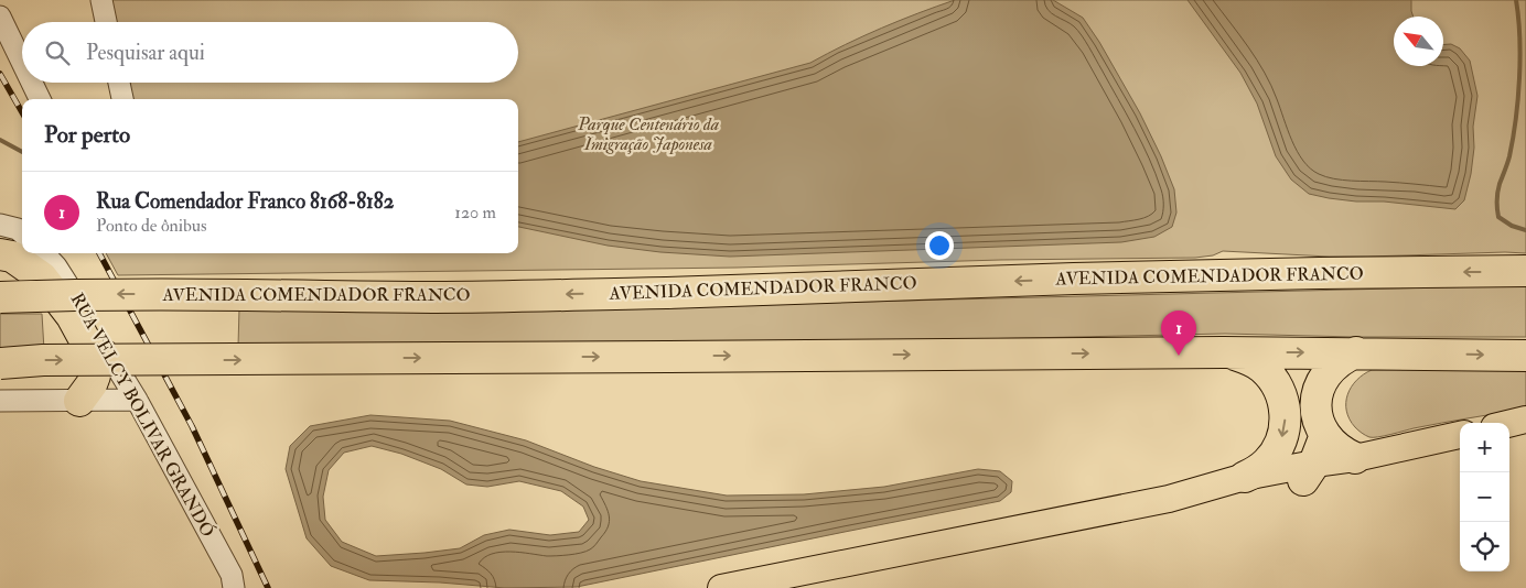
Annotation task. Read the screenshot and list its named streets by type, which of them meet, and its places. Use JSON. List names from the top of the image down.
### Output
{
  "streets": {
    "highway": ["AVENIDA COMENDADOR FRANCO"],
    "street": ["RUA VELCY BOLIVAR GRANDÓ"]
  },
  "parks": ["Parque Centenário da Imigração Japonesa"],
  "north": "top left",
  "page": {
    "search": "Pesquisar aqui",
    "heading": "Por perto",
    "list": [
      {
        "mark": "1",
        "name": "Rua Comendador Franco 8168-8182",
        "note": "Ponto de ônibus",
        "value": "120 m"
      }
    ],
    "pins": "1",
    "map_buttons": ["+", "−"]
  }
}
